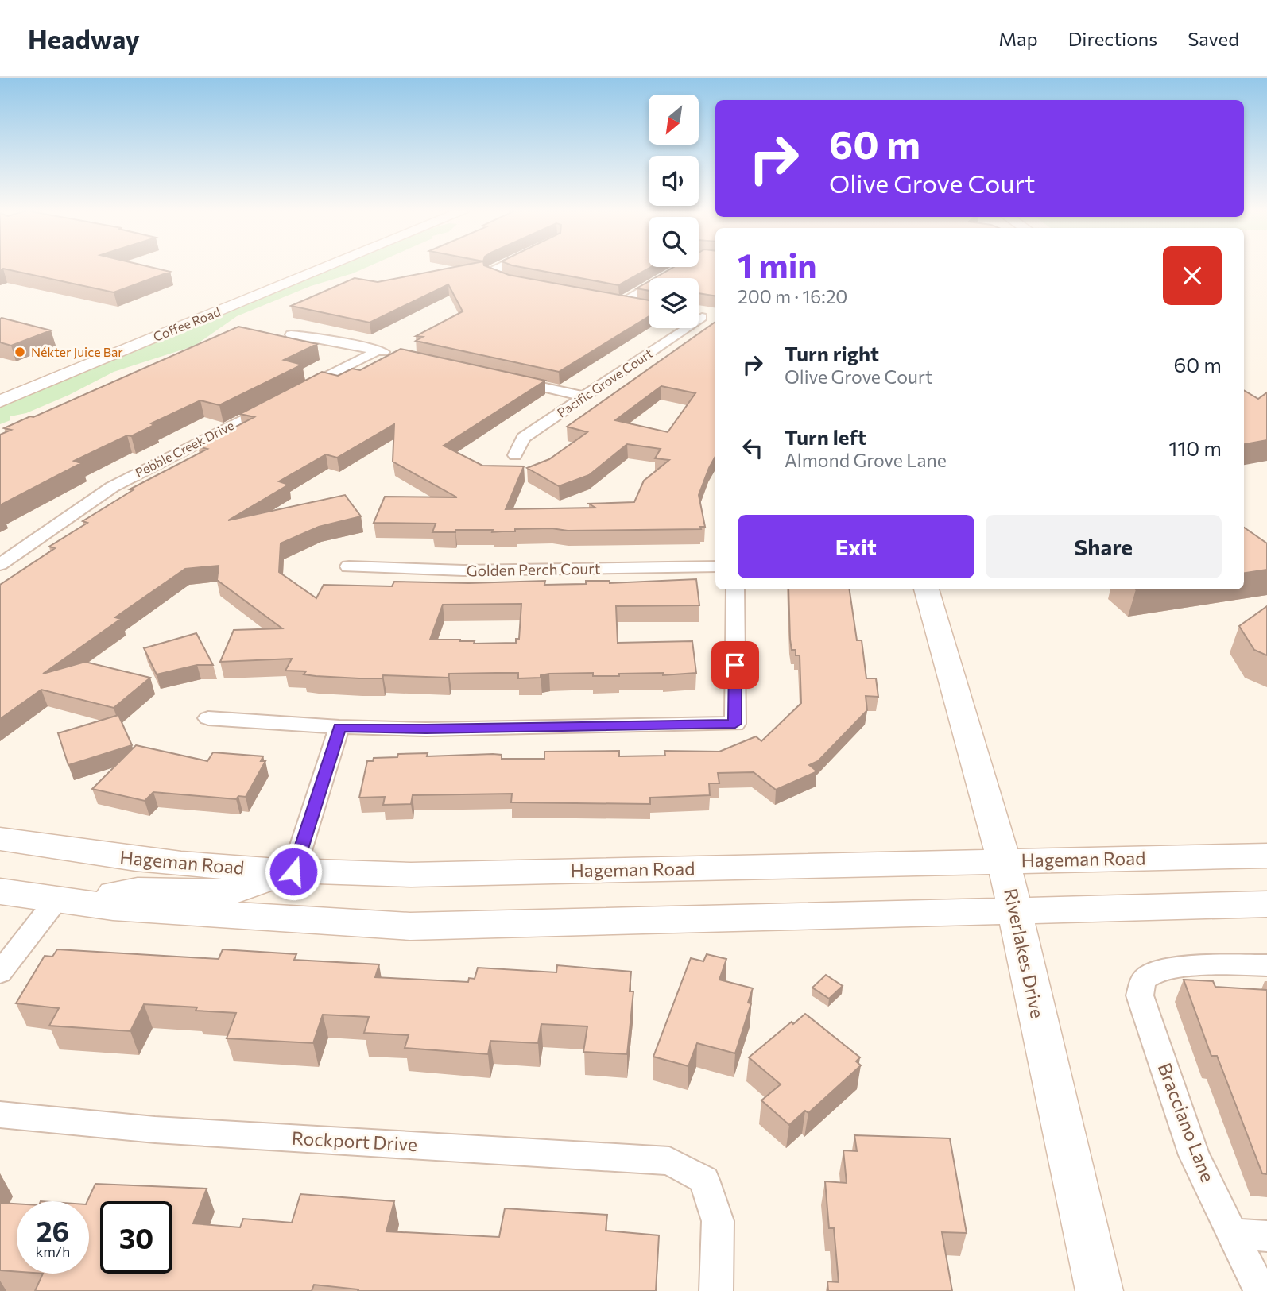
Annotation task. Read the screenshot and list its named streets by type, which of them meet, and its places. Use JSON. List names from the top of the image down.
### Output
{
  "streets": {
    "main road": ["Coffee Road", "Hageman Road", "Riverlakes Drive"],
    "street": [
      "Pacific Grove Court",
      "Pebble Creek Drive",
      "Golden Perch Court",
      "Bracciano Lane",
      "Rockport Drive"
    ]
  },
  "crossings": [
    ["Hageman Road", "Riverlakes Drive"]
  ],
  "places": ["Nékter Juice Bar"],
  "north": "bottom left",
  "page": {
    "header": "Headway",
    "nav": ["Map", "Directions", "Saved"],
    "turn": ["60 m", "Olive Grove Court"],
    "heading": ["1 min", "200 m · 16:20"],
    "list": [
      {
        "name": "Turn right",
        "note": "Olive Grove Court",
        "value": "60 m"
      },
      {
        "name": "Turn left",
        "note": "Almond Grove Lane",
        "value": "110 m"
      }
    ],
    "buttons": ["Exit", "Share"],
    "speed": "26 km/h",
    "limit": "30"
  }
}
